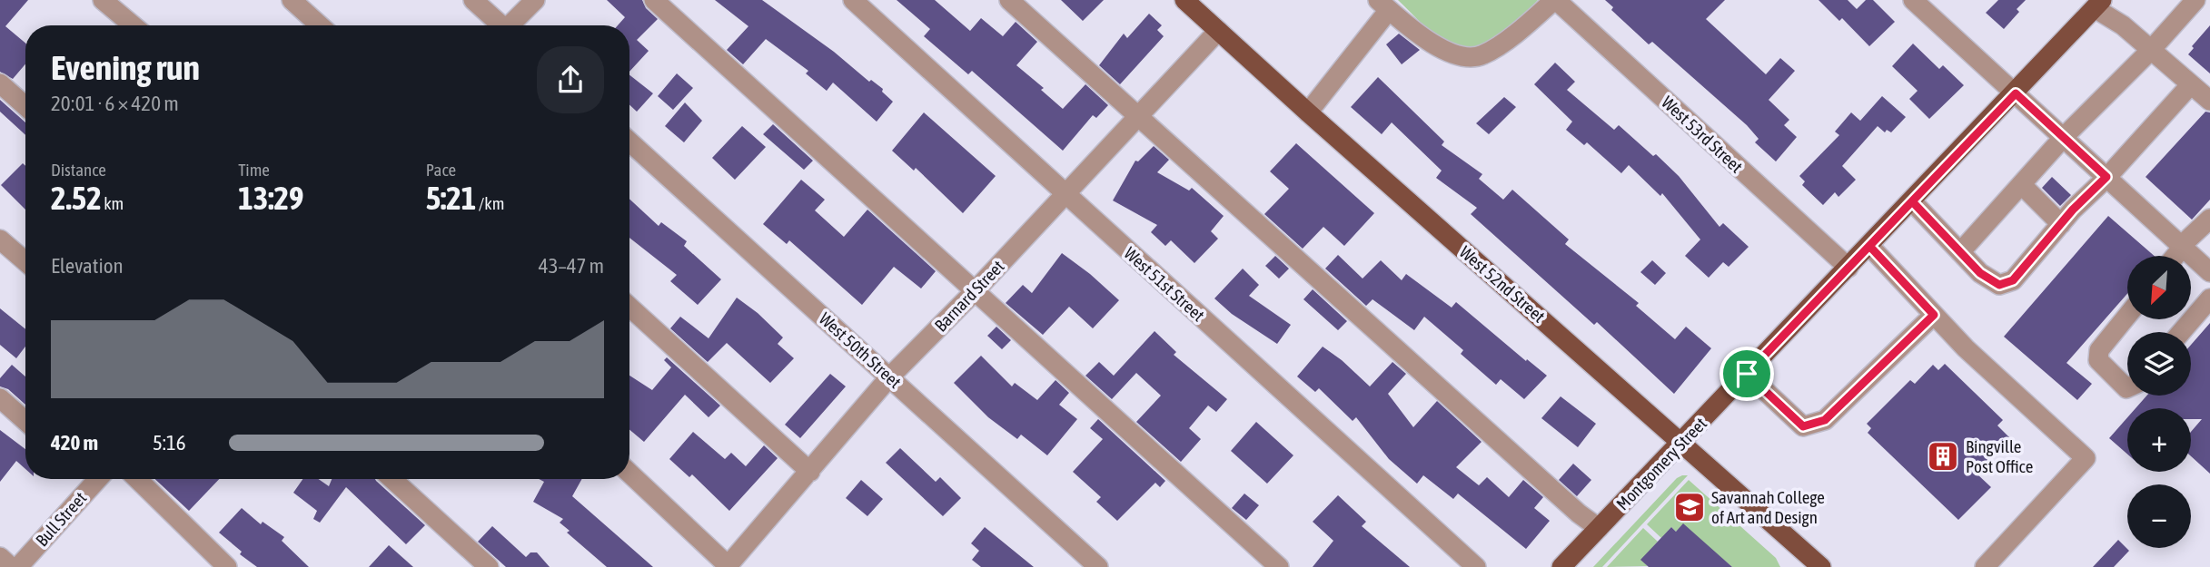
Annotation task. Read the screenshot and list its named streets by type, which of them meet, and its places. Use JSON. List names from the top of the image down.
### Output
{
  "streets": {
    "main road": ["West 52nd Street", "Montgomery Street"],
    "street": [
      "West 53rd Street",
      "West 51st Street",
      "Barnard Street",
      "West 50th Street",
      "Bull Street"
    ]
  },
  "crossings": [
    ["West 53rd Street", "Montgomery Street"],
    ["West 51st Street", "Barnard Street"],
    ["West 52nd Street", "Barnard Street"],
    ["West 52nd Street", "Montgomery Street"],
    ["Barnard Street", "West 50th Street"]
  ],
  "places": {
    "building": ["Bingville Post Office"],
    "school or university": ["Savannah College of Art and Design"]
  },
  "north": "bottom left",
  "page": {
    "heading": ["Evening run", "20:01 · 6 × 420 m"],
    "stats": [
      ["Distance", "2.52 km"],
      ["Time", "13:29"],
      ["Pace", "5:21 /km"]
    ],
    "chart": ["Elevation", "43–47 m"],
    "map_buttons": ["+", "−"],
    "list": [
      {
        "name": "420 m",
        "note": "5:16"
      }
    ]
  }
}
